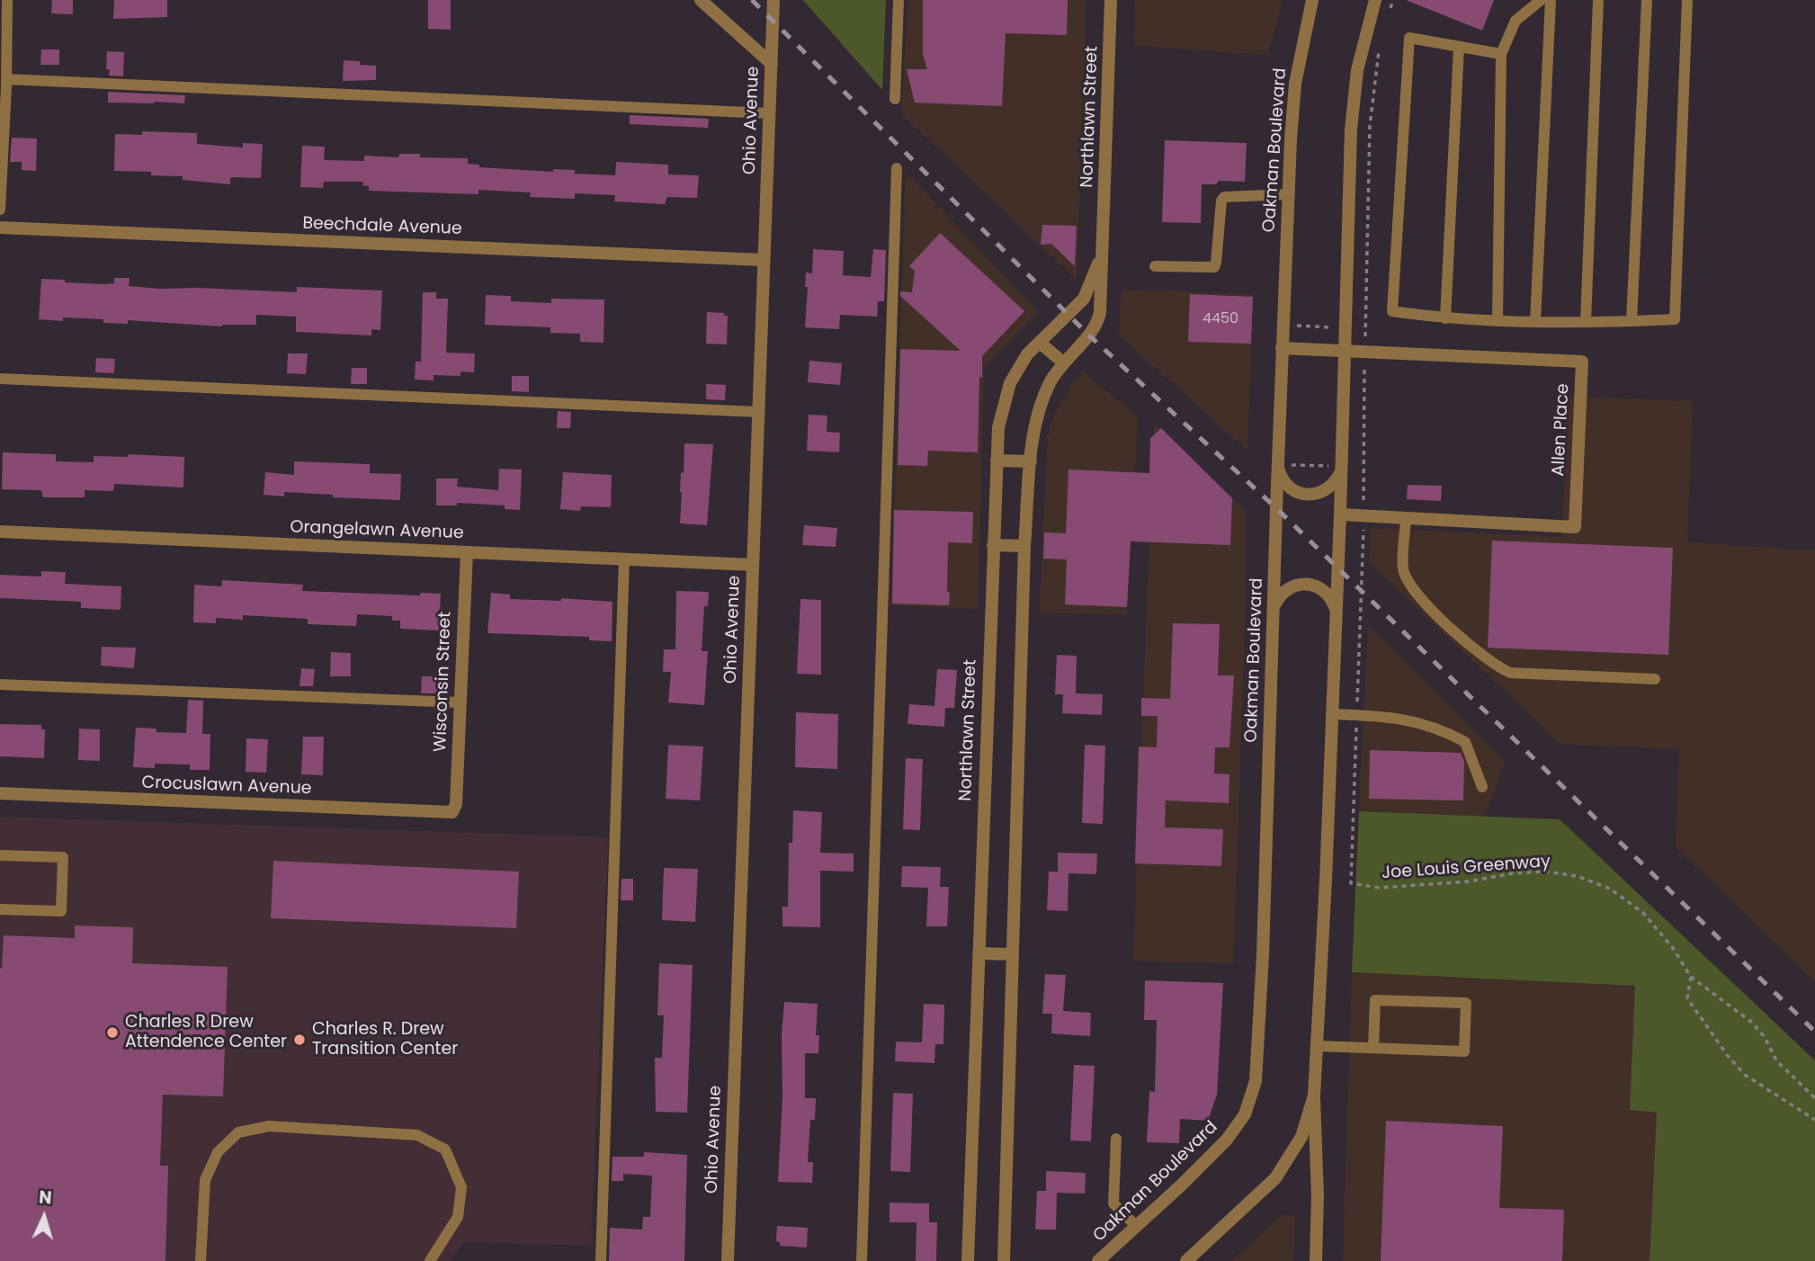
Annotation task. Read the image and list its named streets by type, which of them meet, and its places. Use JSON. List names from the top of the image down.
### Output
{
  "streets": {
    "street": [
      "Northlawn Street",
      "Ohio Avenue",
      "Oakman Boulevard",
      "Beechdale Avenue",
      "Allen Place",
      "Orangelawn Avenue",
      "Wisconsin Street",
      "Crocuslawn Avenue"
    ],
    "path": ["Joe Louis Greenway"]
  },
  "crossings": [
    ["Ohio Avenue", "Beechdale Avenue"],
    ["Ohio Avenue", "Orangelawn Avenue"],
    ["Oakman Boulevard", "Allen Place"],
    ["Orangelawn Avenue", "Wisconsin Street"],
    ["Wisconsin Street", "Crocuslawn Avenue"]
  ],
  "places": ["Charles R Drew Attendence Center", "Charles R. Drew Transition Center"],
  "house_numbers": ["4450"],
  "north": "top"
}
